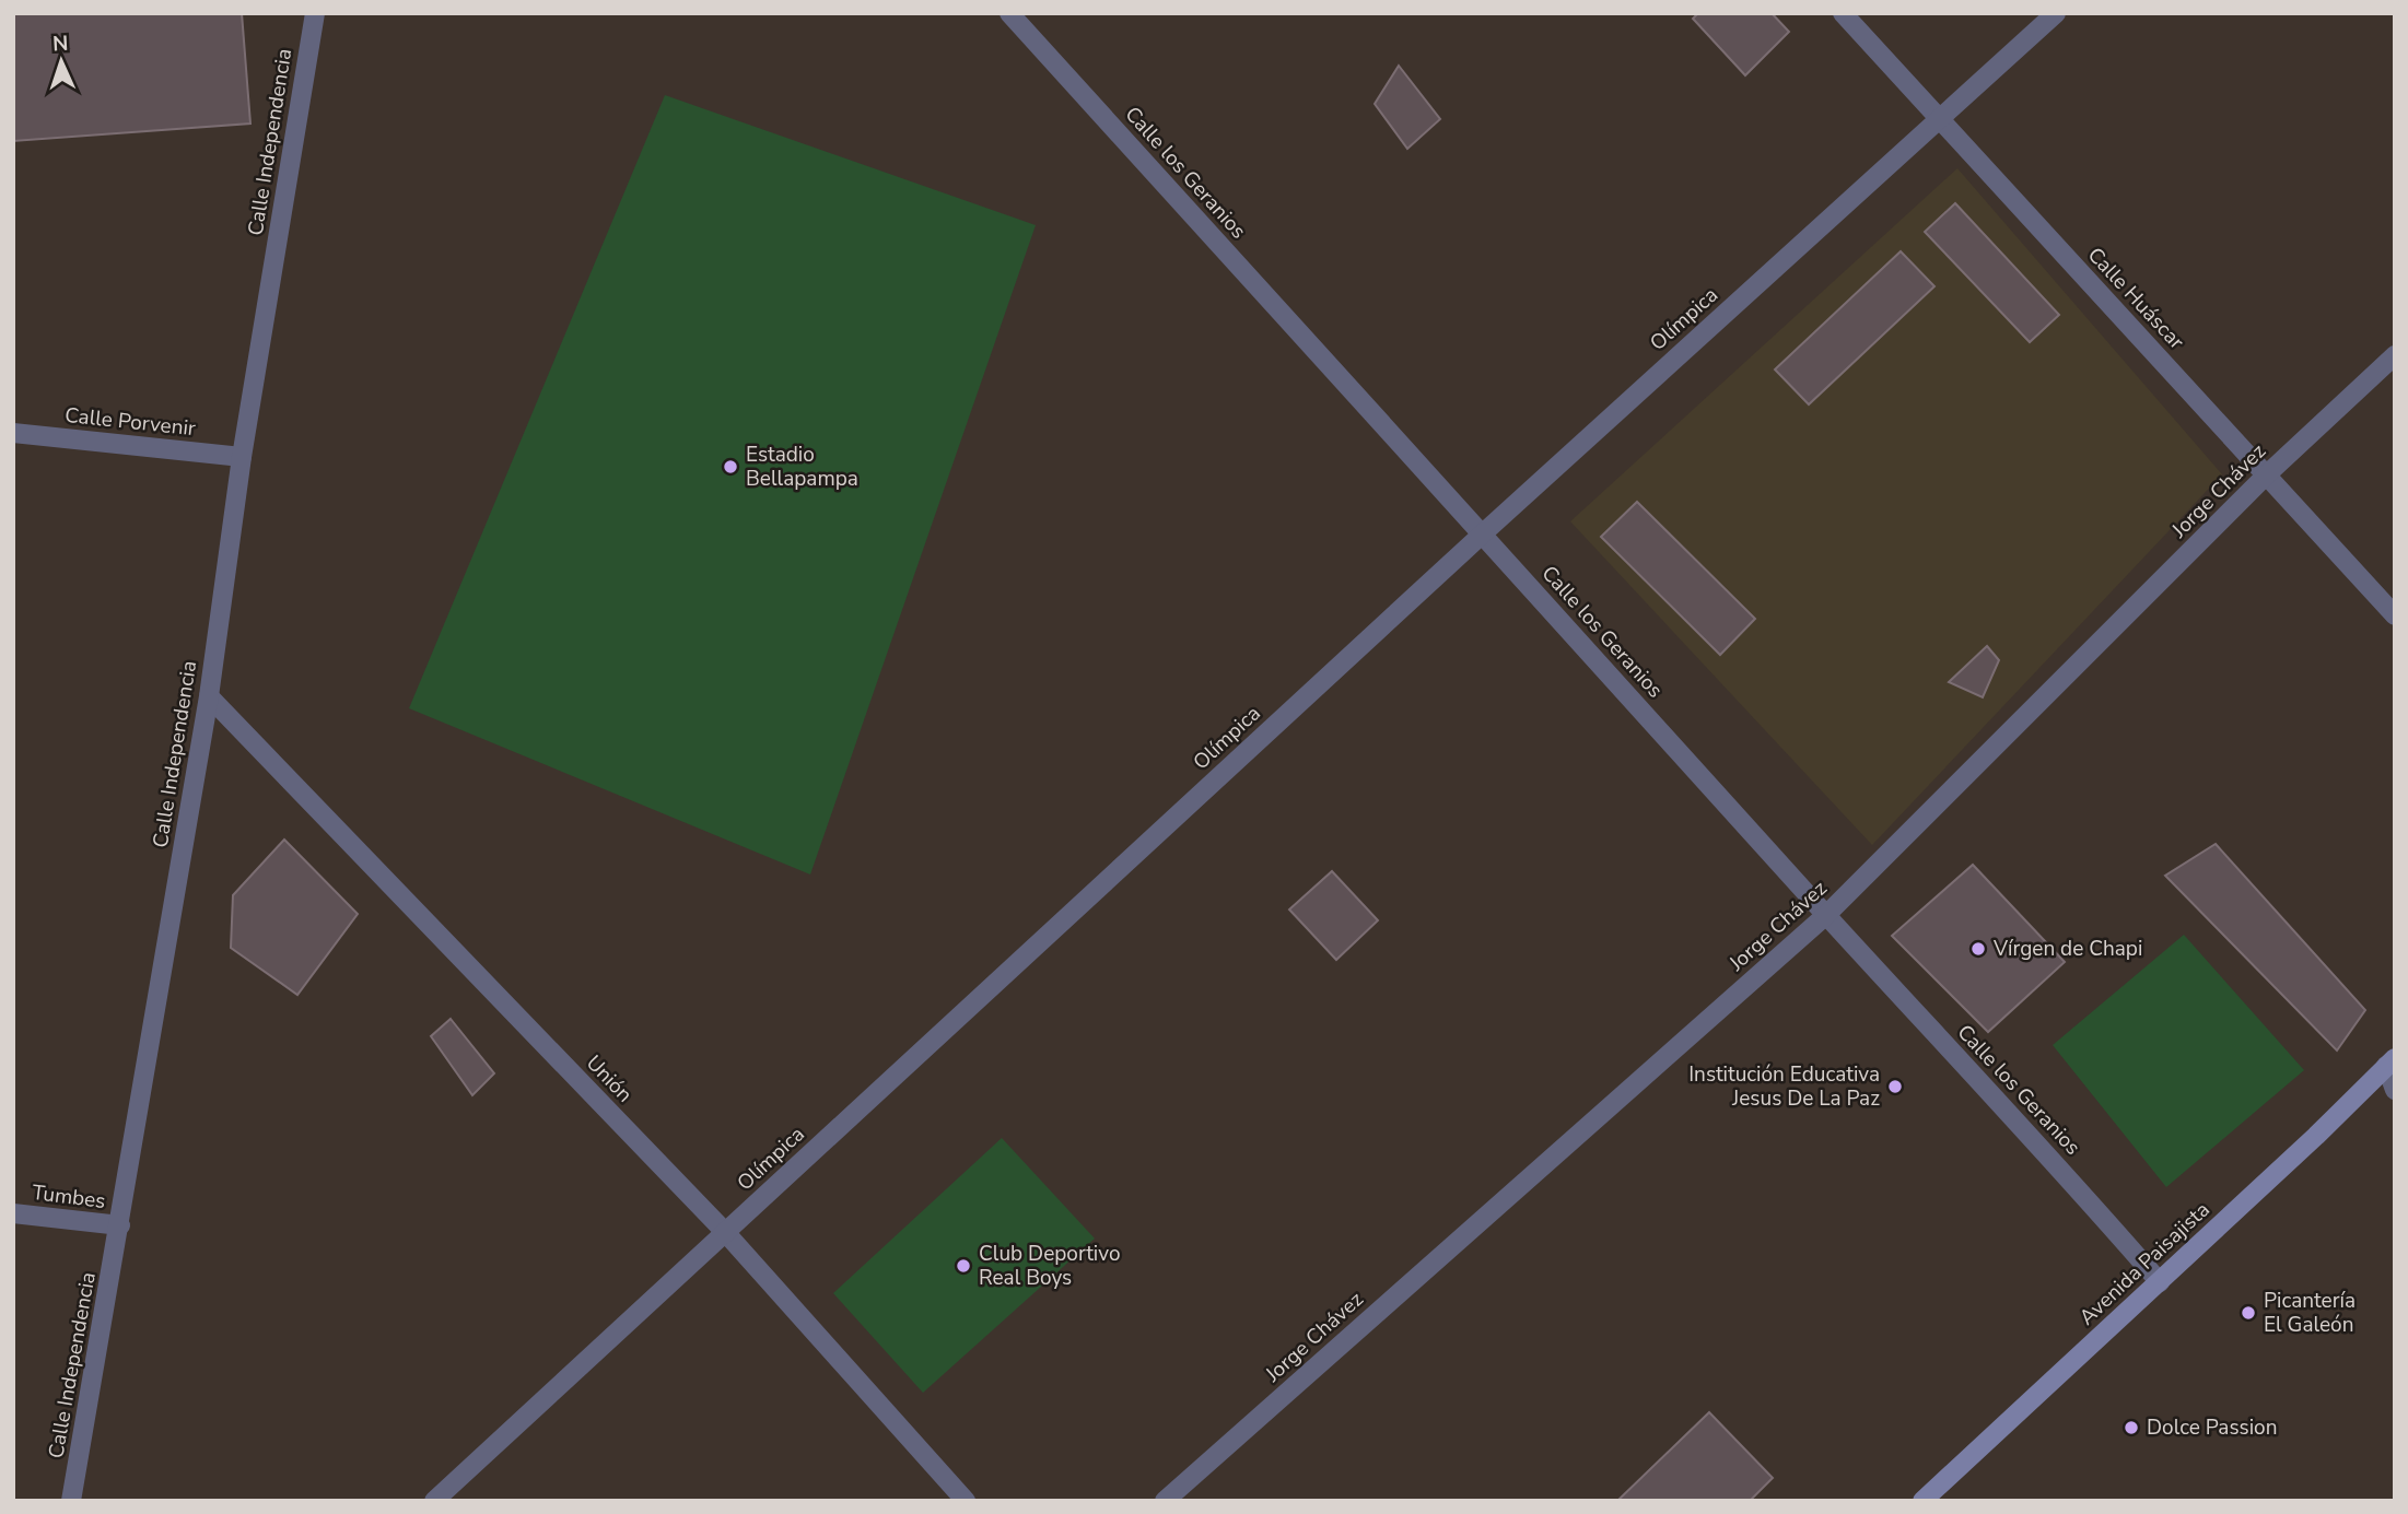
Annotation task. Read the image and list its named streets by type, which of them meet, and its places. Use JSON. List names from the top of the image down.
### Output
{
  "streets": {
    "main road": ["Avenida Paisajista"],
    "street": [
      "Calle Independencia",
      "Calle los Geranios",
      "Calle Huáscar",
      "Olímpica",
      "Calle Porvenir",
      "Jorge Chávez",
      "Unión",
      "Tumbes"
    ]
  },
  "crossings": [
    ["Calle Independencia", "Calle Porvenir"],
    ["Calle Independencia", "Unión"],
    ["Calle Independencia", "Tumbes"],
    ["Calle los Geranios", "Olímpica"],
    ["Calle los Geranios", "Jorge Chávez"],
    ["Calle los Geranios", "Avenida Paisajista"],
    ["Calle Huáscar", "Olímpica"],
    ["Calle Huáscar", "Jorge Chávez"],
    ["Olímpica", "Unión"]
  ],
  "places": [
    "Estadio Bellapampa",
    "Vírgen de Chapi",
    "Institución Educativa Jesus De La Paz",
    "Club Deportivo Real Boys",
    "Picantería El Galeón",
    "Dolce Passion"
  ],
  "north": "top"
}
